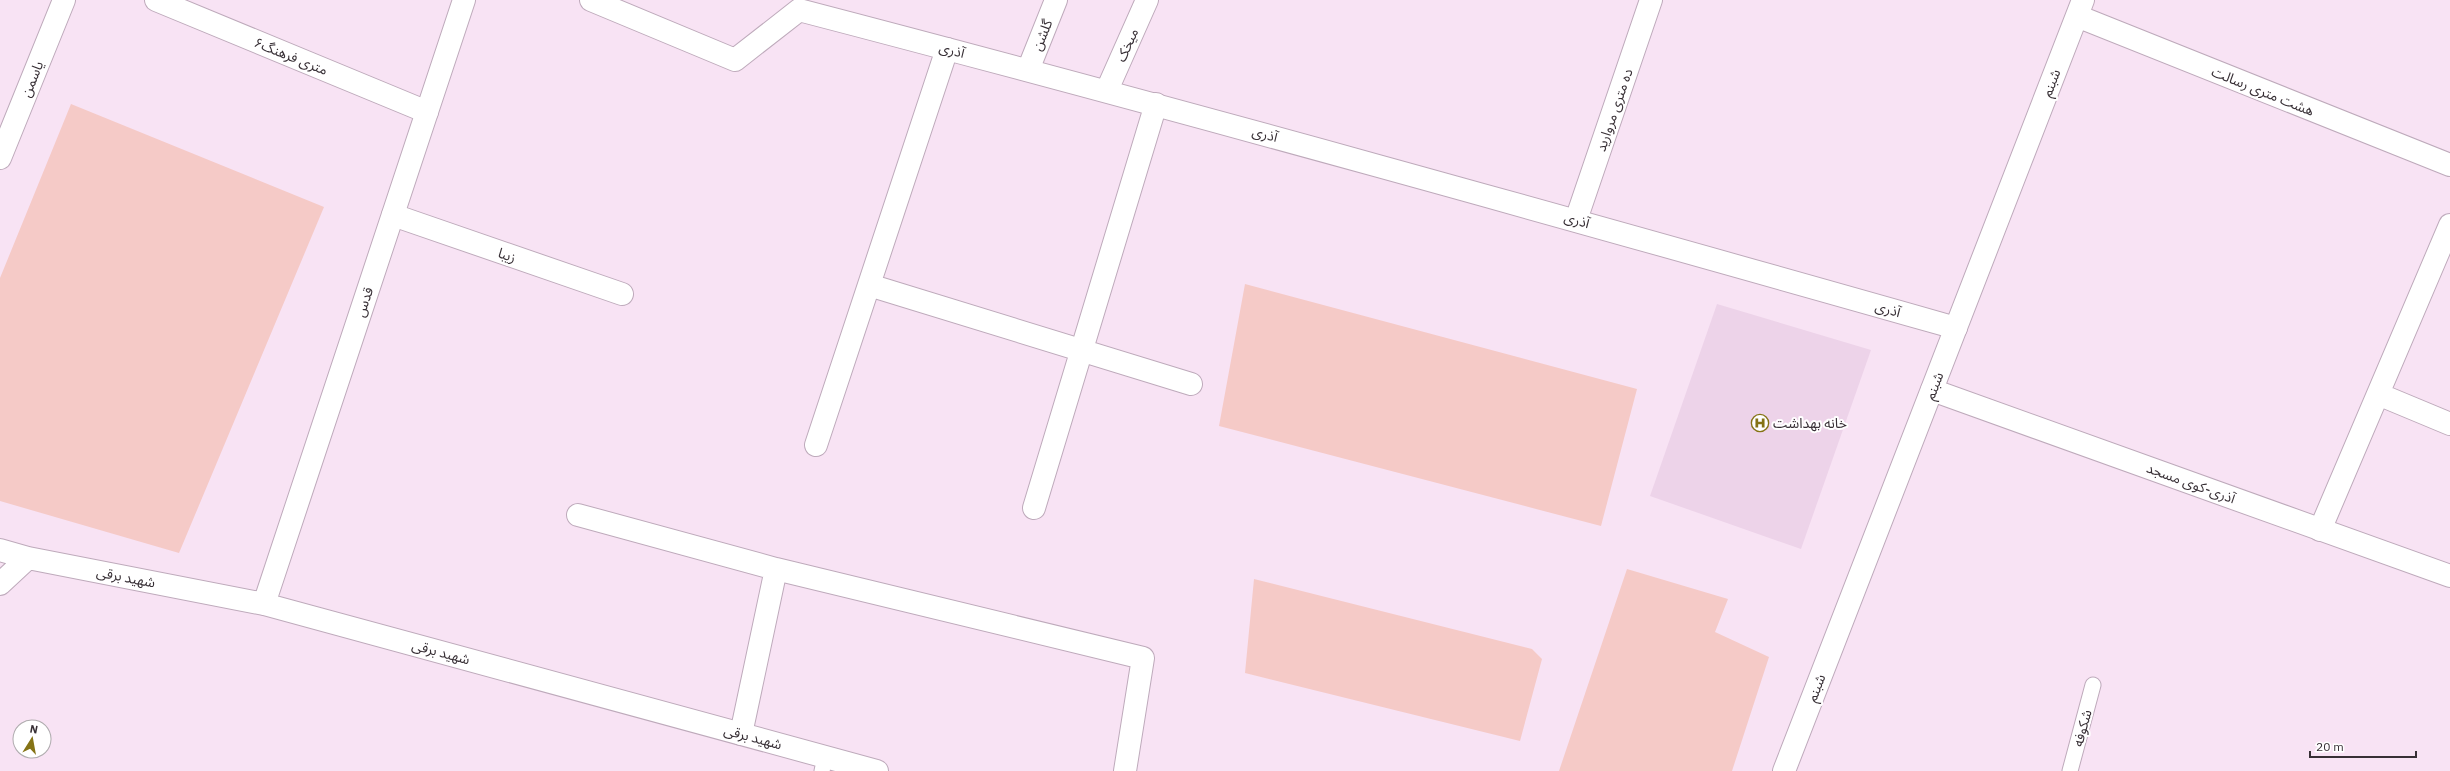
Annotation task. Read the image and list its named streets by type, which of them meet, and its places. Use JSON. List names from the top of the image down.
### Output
{
  "streets": {
    "street": [
      "گلشن",
      "میخک",
      "آذری",
      "۶متری فرهنگ",
      "یاسمن",
      "شبنم",
      "هشت متری رسالت",
      "ده متری مروارید",
      "زیبا",
      "قدس",
      "آذری-کوی مسجد",
      "شهید برقی"
    ],
    "lane": ["شکوفه"]
  },
  "crossings": [
    ["گلشن", "آذری"],
    ["میخک", "آذری"],
    ["آذری", "شبنم"],
    ["آذری", "ده متری مروارید"],
    ["۶متری فرهنگ", "قدس"],
    ["شبنم", "هشت متری رسالت"],
    ["شبنم", "آذری-کوی مسجد"],
    ["زیبا", "قدس"],
    ["قدس", "شهید برقی"]
  ],
  "places": {
    "hospital": ["خانه بهداشت"]
  },
  "scale_bar": "20 m",
  "north": "top"
}
